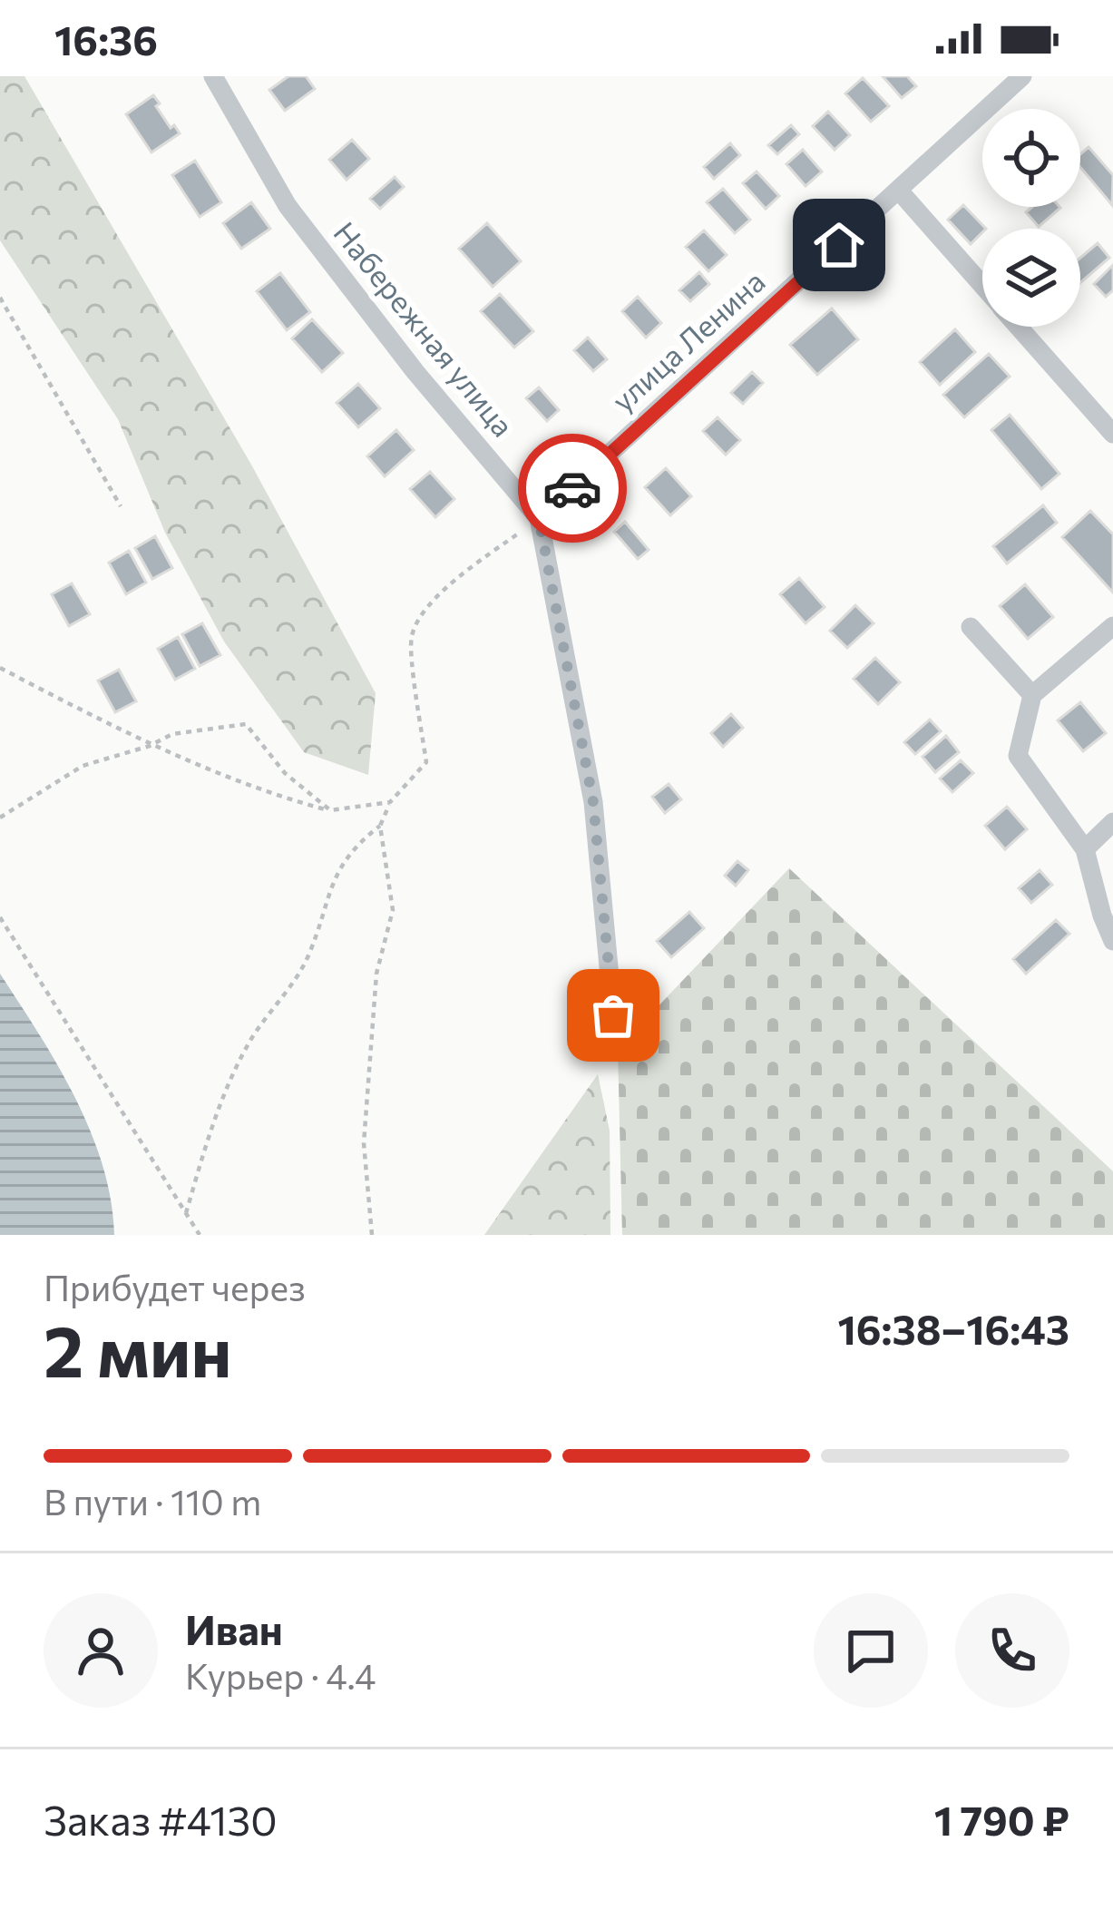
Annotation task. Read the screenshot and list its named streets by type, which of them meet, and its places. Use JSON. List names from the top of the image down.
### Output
{
  "streets": {
    "street": ["Набережная улица", "улица Ленина"]
  },
  "crossings": [
    ["Набережная улица", "улица Ленина"]
  ],
  "page": {
    "status": "16:36",
    "heading": ["2 мин", "Прибудет через", "16:38–16:43"],
    "panel": [
      "Иван",
      "Курьер · 4.4",
      "Заказ #4130",
      "1 790 ₽"
    ],
    "bar": "В пути · 110 m"
  }
}
